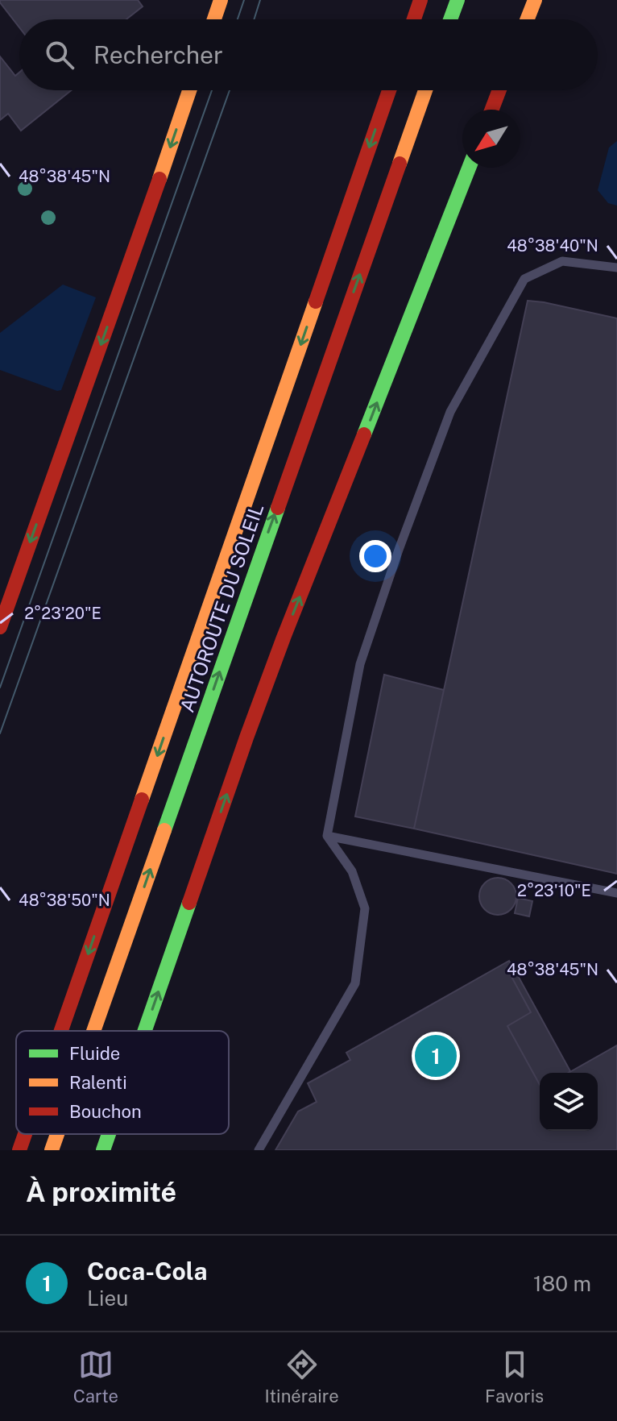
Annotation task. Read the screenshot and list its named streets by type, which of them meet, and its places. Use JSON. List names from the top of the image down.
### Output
{
  "streets": {
    "main road": ["AUTOROUTE DU SOLEIL"]
  },
  "legend": ["Fluide", "Ralenti", "Bouchon"],
  "north": "bottom left",
  "page": {
    "search": "Rechercher",
    "pins": "1",
    "heading": "À proximité",
    "list": [
      {
        "mark": "1",
        "name": "Coca-Cola",
        "note": "Lieu",
        "value": "180 m"
      }
    ],
    "nav": ["Carte", "Itinéraire", "Favoris"]
  },
  "coordinates": [
    "48°38'45\"N",
    "48°38'40\"N",
    "2°23'20\"E",
    "2°23'10\"E",
    "48°38'50\"N"
  ]
}
